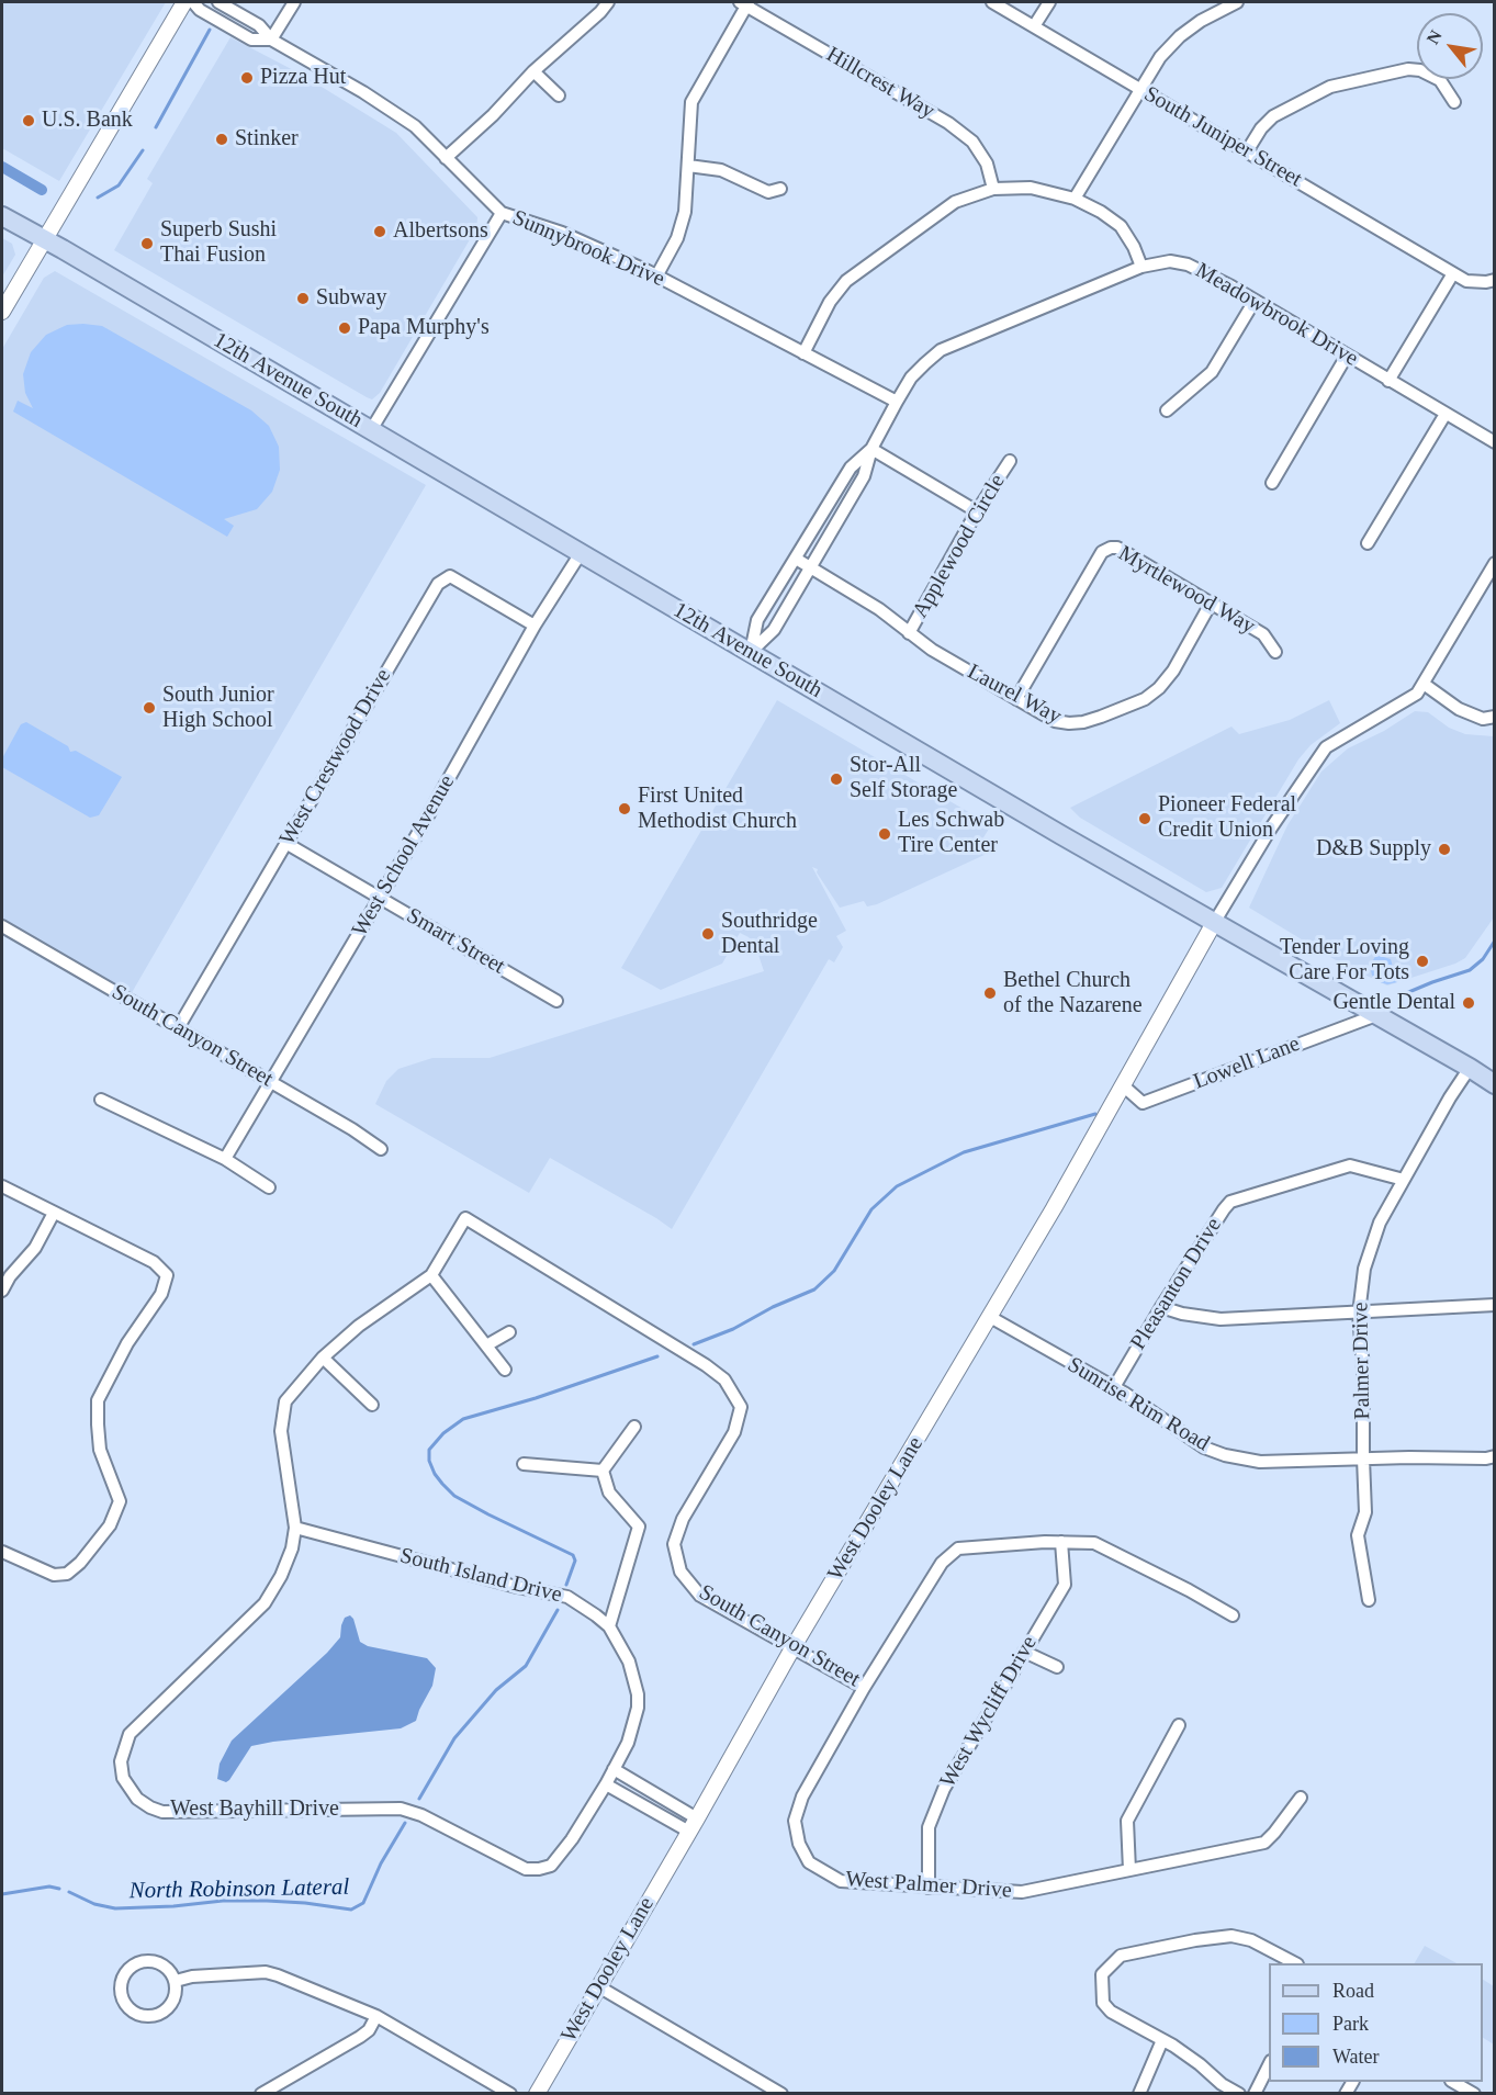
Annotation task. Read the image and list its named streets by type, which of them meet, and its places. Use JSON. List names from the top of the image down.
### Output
{
  "streets": {
    "main road": ["12th Avenue South"],
    "street": [
      "Hillcrest Way",
      "South Juniper Street",
      "Sunnybrook Drive",
      "Meadowbrook Drive",
      "Applewood Circle",
      "Myrtlewood Way",
      "Laurel Way",
      "West Crestwood Drive",
      "West School Avenue",
      "Smart Street",
      "South Canyon Street",
      "Lowell Lane",
      "Pleasanton Drive",
      "Palmer Drive",
      "Sunrise Rim Road",
      "West Dooley Lane",
      "South Island Drive",
      "West Wycliff Drive",
      "West Bayhill Drive",
      "West Palmer Drive"
    ]
  },
  "crossings": [
    ["Sunnybrook Drive", "Meadowbrook Drive"],
    ["Meadowbrook Drive", "12th Avenue South"],
    ["Meadowbrook Drive", "Laurel Way"],
    ["12th Avenue South", "West School Avenue"],
    ["12th Avenue South", "Lowell Lane"],
    ["12th Avenue South", "Palmer Drive"],
    ["12th Avenue South", "West Dooley Lane"],
    ["Applewood Circle", "Laurel Way"],
    ["Myrtlewood Way", "Laurel Way"],
    ["West Crestwood Drive", "West School Avenue"],
    ["West Crestwood Drive", "Smart Street"],
    ["West Crestwood Drive", "South Canyon Street"],
    ["West School Avenue", "Smart Street"],
    ["West School Avenue", "South Canyon Street"],
    ["South Canyon Street", "West Dooley Lane"],
    ["South Canyon Street", "West Wycliff Drive"],
    ["South Canyon Street", "West Bayhill Drive"],
    ["South Canyon Street", "West Palmer Drive"],
    ["Lowell Lane", "West Dooley Lane"],
    ["Pleasanton Drive", "Palmer Drive"],
    ["Pleasanton Drive", "Sunrise Rim Road"],
    ["Palmer Drive", "Sunrise Rim Road"],
    ["Sunrise Rim Road", "West Dooley Lane"],
    ["South Island Drive", "West Bayhill Drive"],
    ["West Wycliff Drive", "West Palmer Drive"]
  ],
  "water": ["North Robinson Lateral"],
  "places": [
    "Pizza Hut",
    "U.S. Bank",
    "Stinker",
    "Albertsons",
    "Superb Sushi Thai Fusion",
    "Subway",
    "Papa Murphy's",
    "South Junior High School",
    "Stor-All Self Storage",
    "First United Methodist Church",
    "Pioneer Federal Credit Union",
    "Les Schwab Tire Center",
    "D&B Supply",
    "Southridge Dental",
    "Tender Loving Care For Tots",
    "Bethel Church of the Nazarene",
    "Gentle Dental"
  ],
  "legend": ["Road", "Park", "Water"],
  "north": "top left"
}
